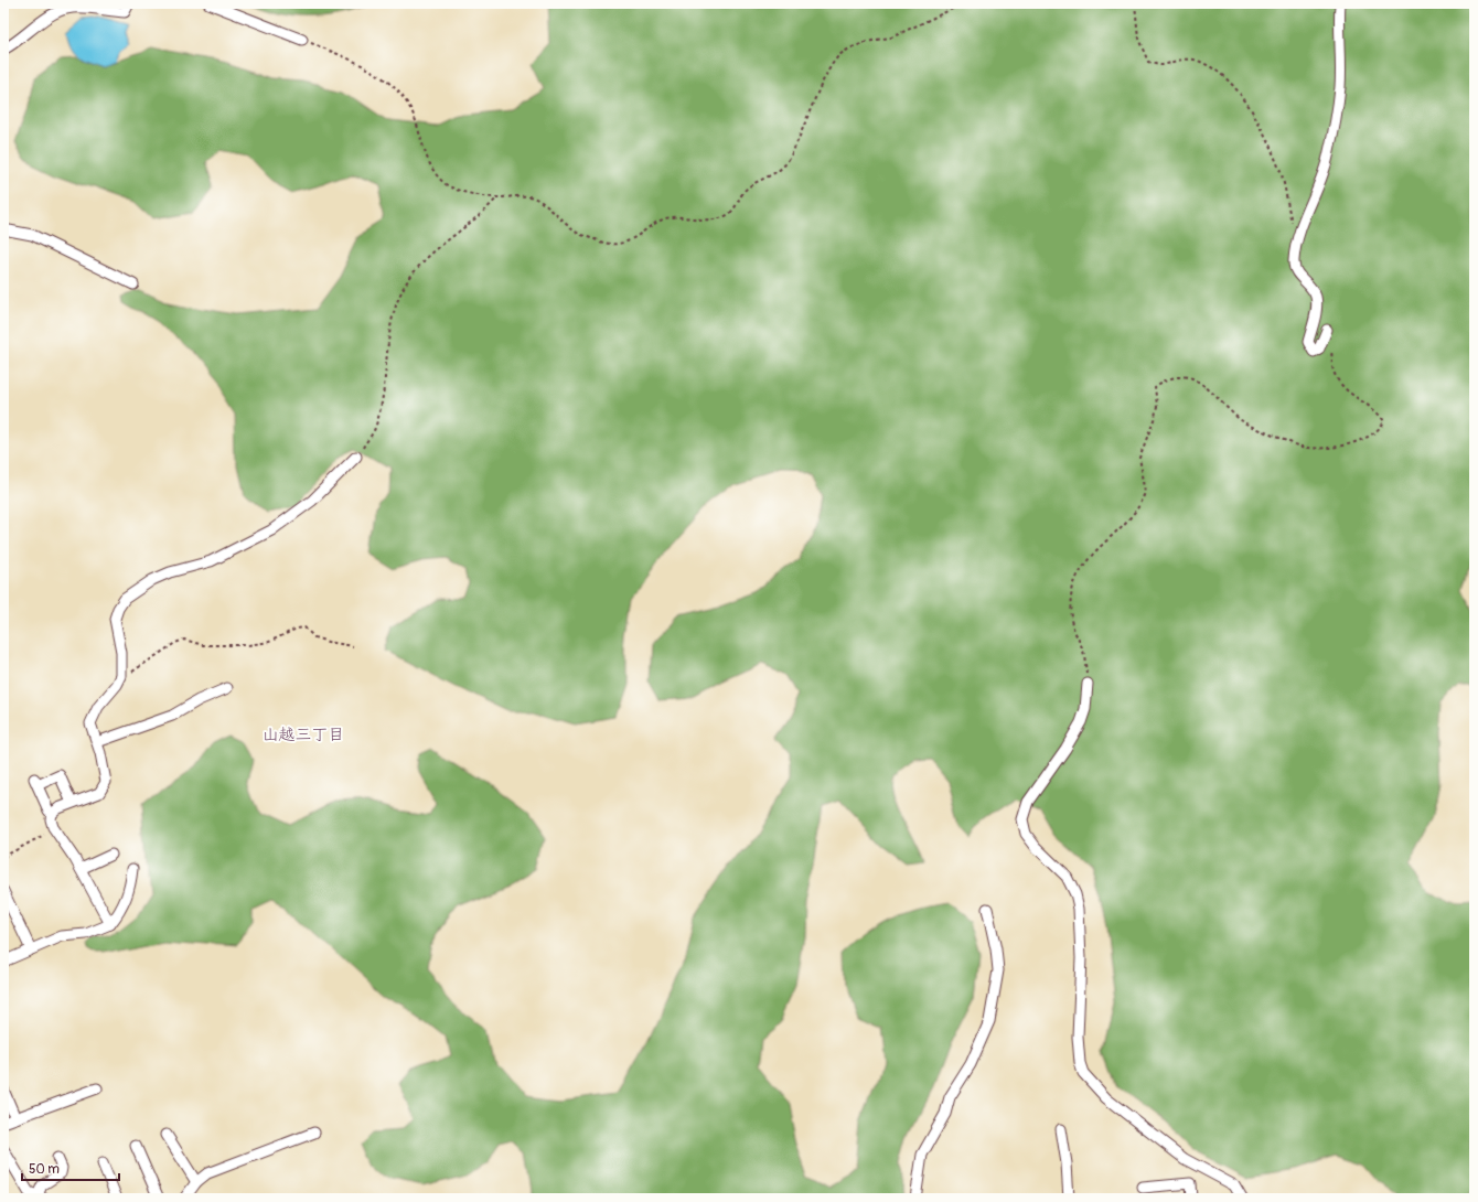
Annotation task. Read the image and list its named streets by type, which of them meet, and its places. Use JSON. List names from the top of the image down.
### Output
{
  "districts": ["山越三丁目"],
  "scale_bar": "50 m"
}
